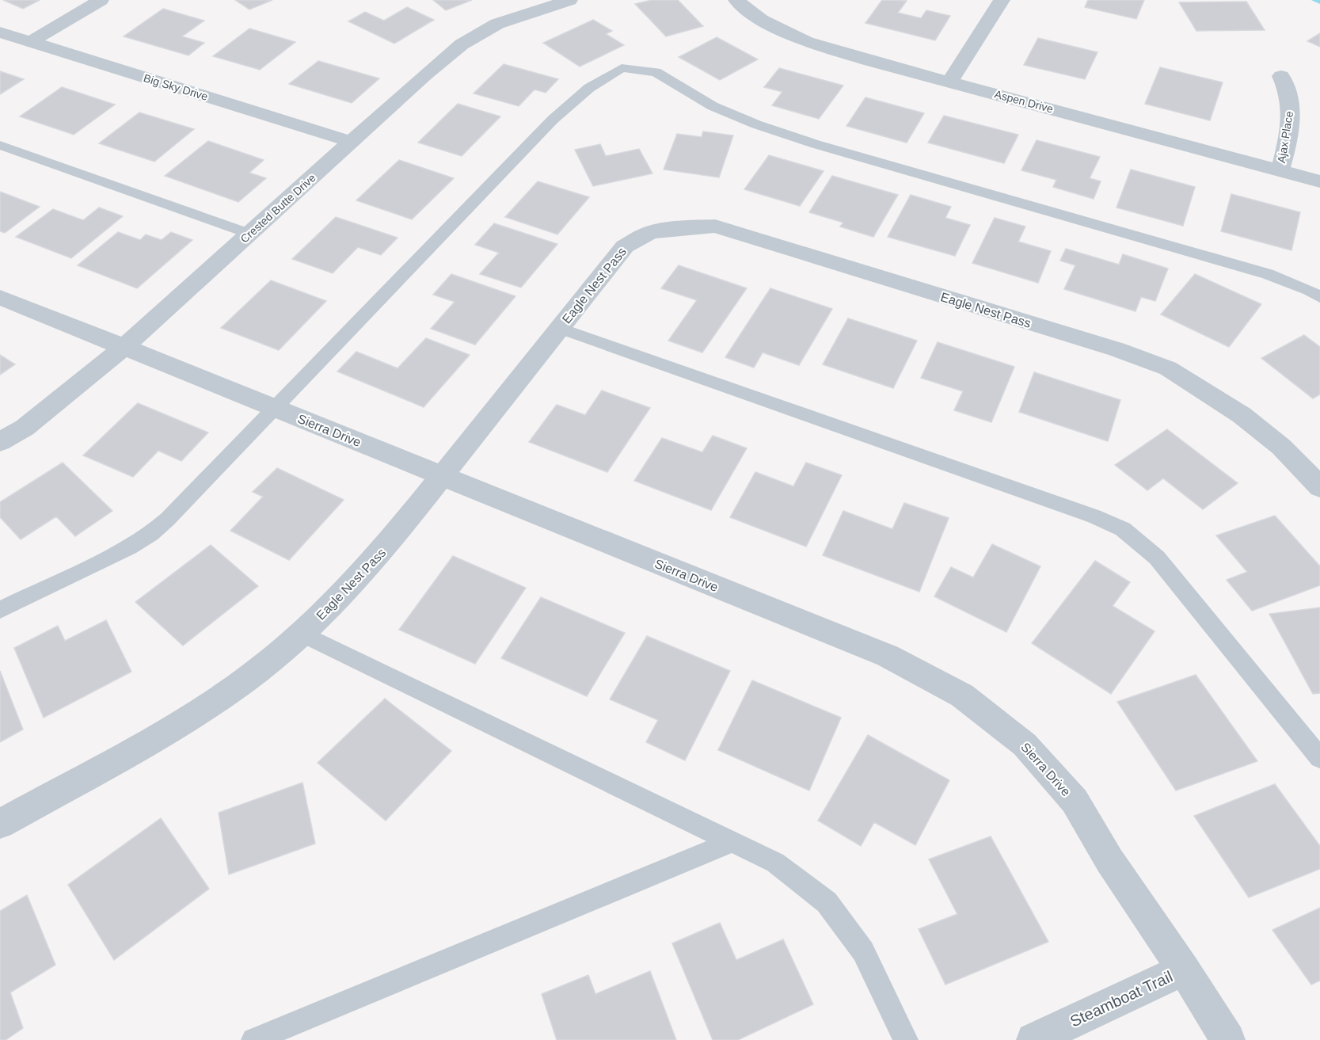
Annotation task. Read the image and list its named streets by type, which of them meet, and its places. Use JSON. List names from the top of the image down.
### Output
{
  "streets": {
    "street": [
      "Big Sky Drive",
      "Aspen Drive",
      "Ajax Place",
      "Crested Butte Drive",
      "Eagle Nest Pass",
      "Sierra Drive",
      "Steamboat Trail"
    ]
  },
  "crossings": [
    ["Big Sky Drive", "Crested Butte Drive"],
    ["Aspen Drive", "Ajax Place"],
    ["Crested Butte Drive", "Sierra Drive"],
    ["Eagle Nest Pass", "Sierra Drive"],
    ["Sierra Drive", "Steamboat Trail"]
  ]
}
